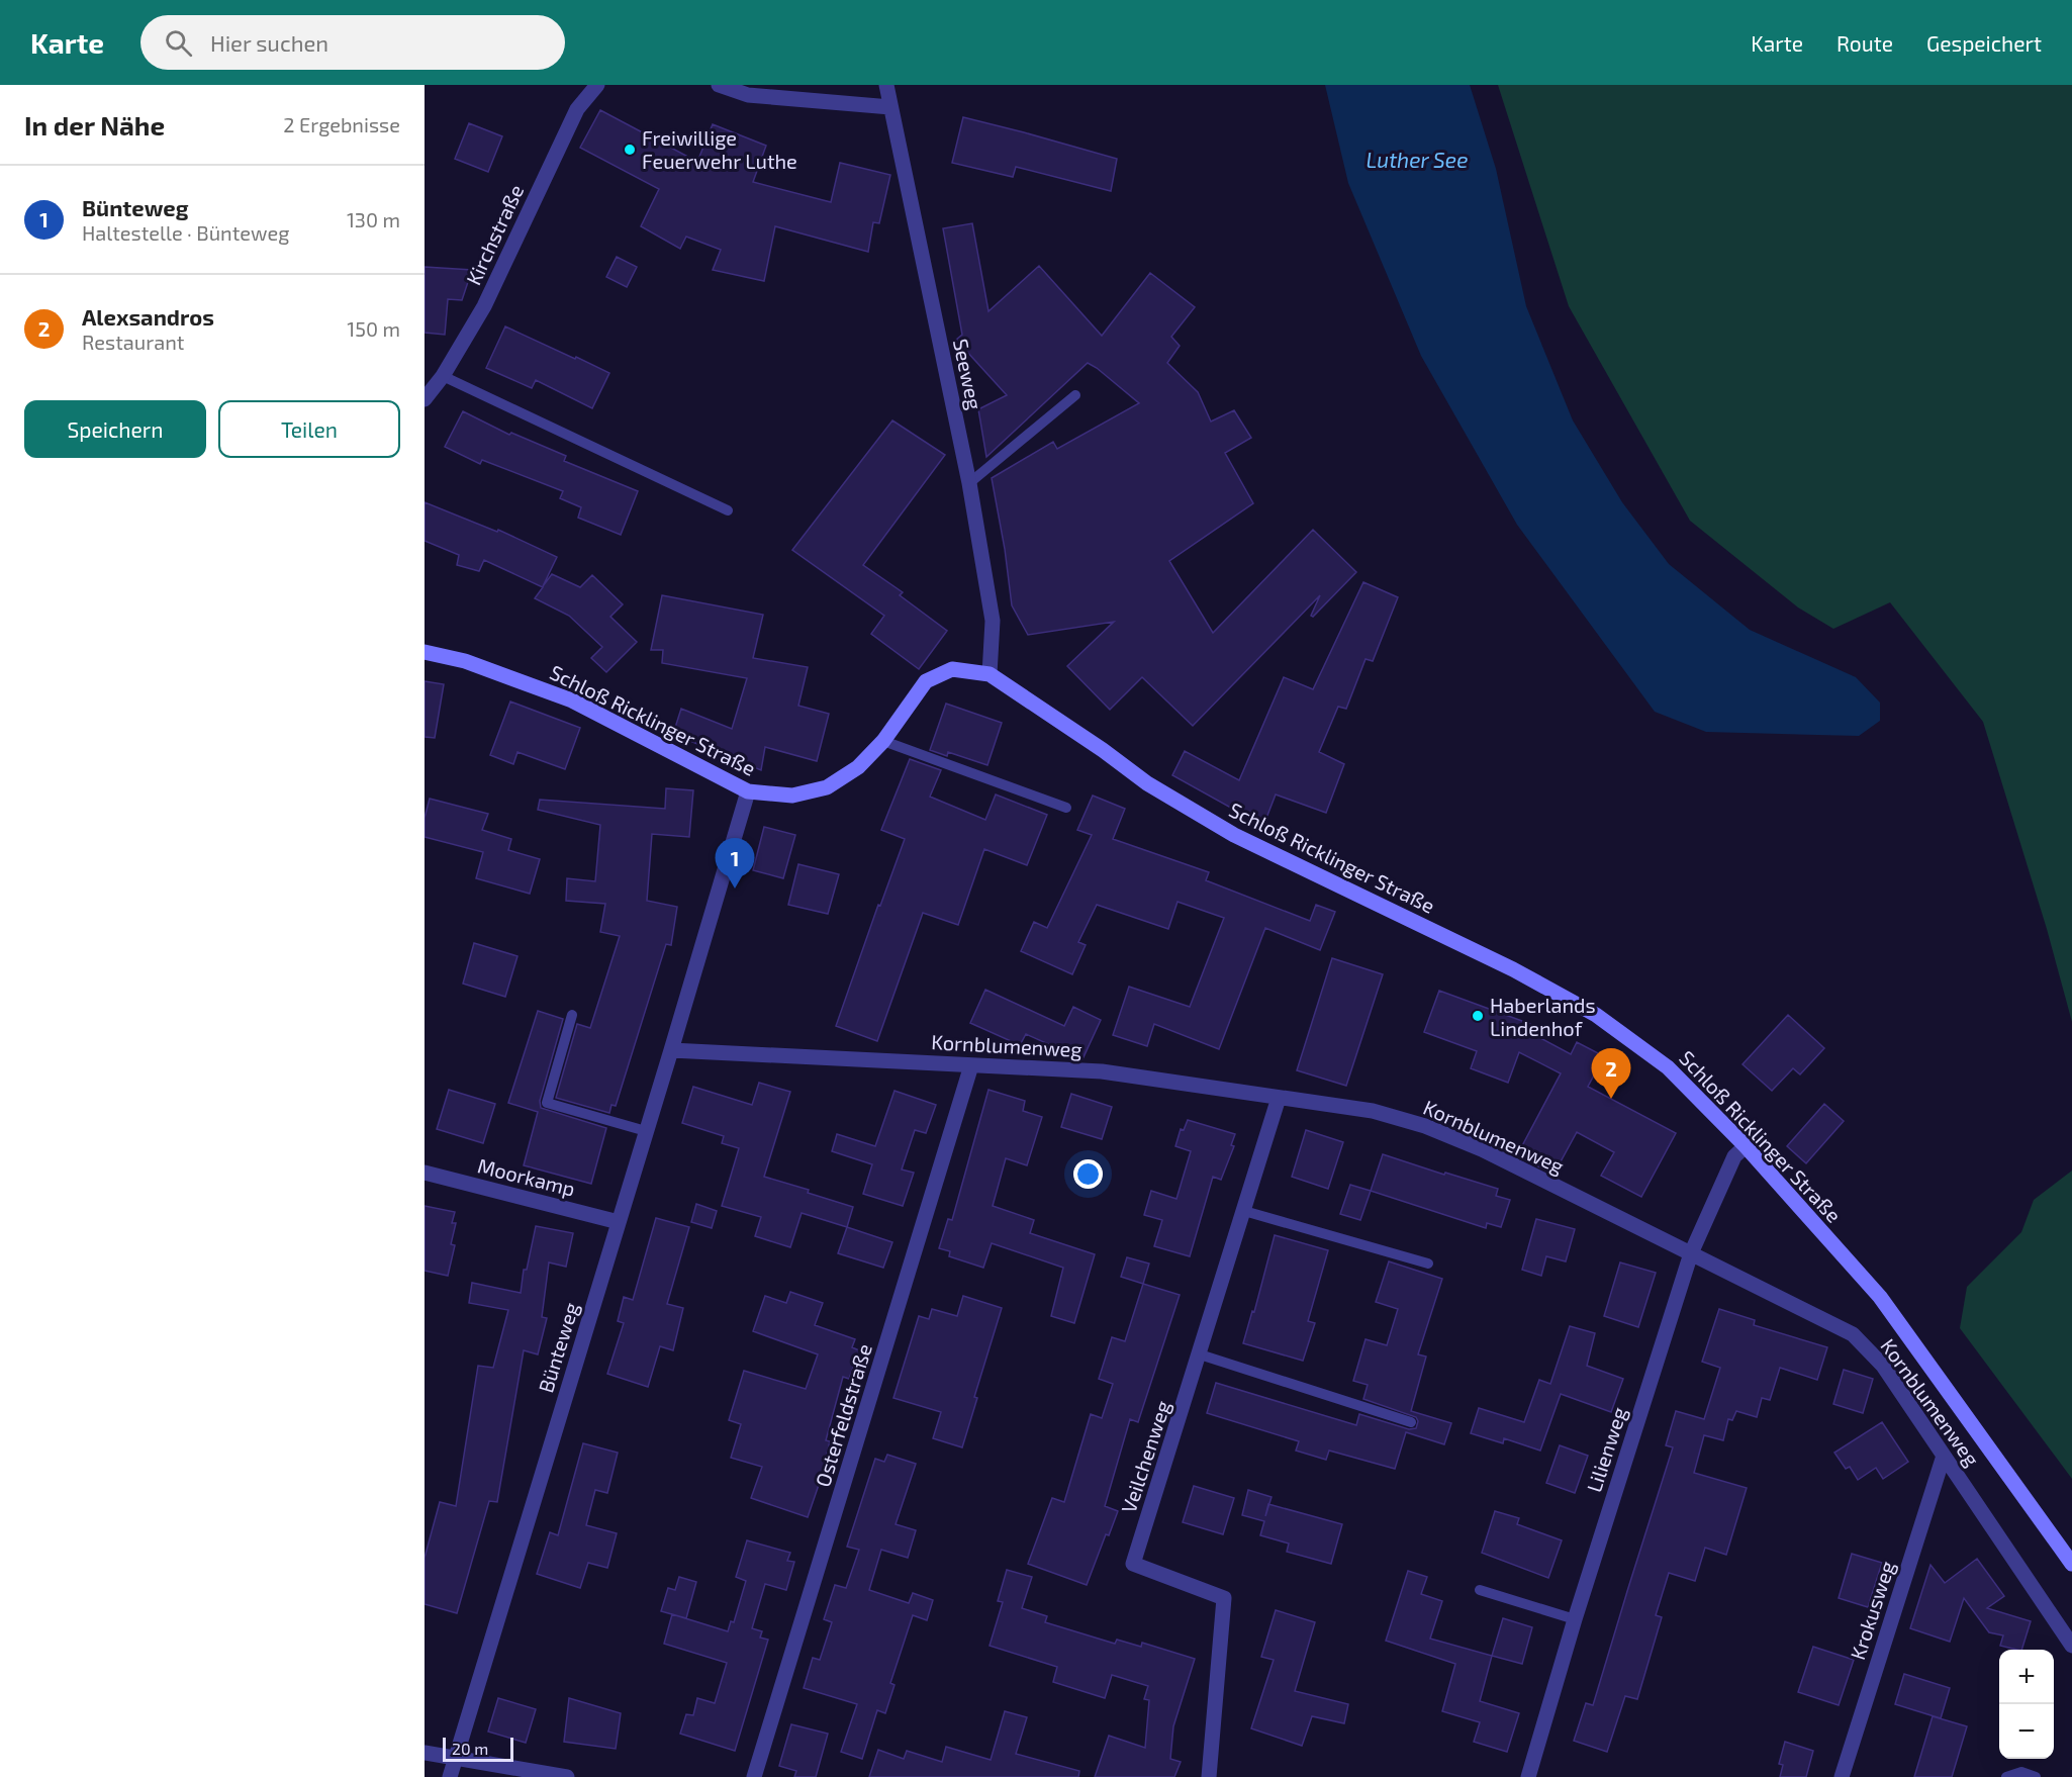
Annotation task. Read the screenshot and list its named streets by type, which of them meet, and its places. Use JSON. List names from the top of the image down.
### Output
{
  "streets": {
    "street": [
      "Kirchstraße",
      "Seeweg",
      "Schloß Ricklinger Straße",
      "Kornblumenweg",
      "Moorkamp",
      "Bünteweg",
      "Osterfeldstraße",
      "Lilienweg",
      "Veilchenweg",
      "Krokusweg"
    ]
  },
  "crossings": [
    ["Seeweg", "Schloß Ricklinger Straße"],
    ["Schloß Ricklinger Straße", "Bünteweg"],
    ["Schloß Ricklinger Straße", "Lilienweg"],
    ["Kornblumenweg", "Bünteweg"],
    ["Kornblumenweg", "Osterfeldstraße"],
    ["Kornblumenweg", "Lilienweg"],
    ["Kornblumenweg", "Veilchenweg"],
    ["Kornblumenweg", "Krokusweg"],
    ["Moorkamp", "Bünteweg"]
  ],
  "water": ["Luther See"],
  "places": ["Freiwillige Feuerwehr Luthe", "Haberlands Lindenhof"],
  "scale_bar": "20 m",
  "page": {
    "header": "Karte",
    "search": "Hier suchen",
    "nav": ["Karte", "Route", "Gespeichert"],
    "heading": ["In der Nähe", "2 Ergebnisse"],
    "list": [
      {
        "mark": "1",
        "name": "Bünteweg",
        "note": "Haltestelle · Bünteweg",
        "value": "130 m"
      },
      {
        "mark": "2",
        "name": "Alexsandros",
        "note": "Restaurant",
        "value": "150 m"
      }
    ],
    "buttons": ["Speichern", "Teilen"],
    "pins": ["1", "2"],
    "map_buttons": ["+", "−"],
    "scale": "20 m"
  }
}
